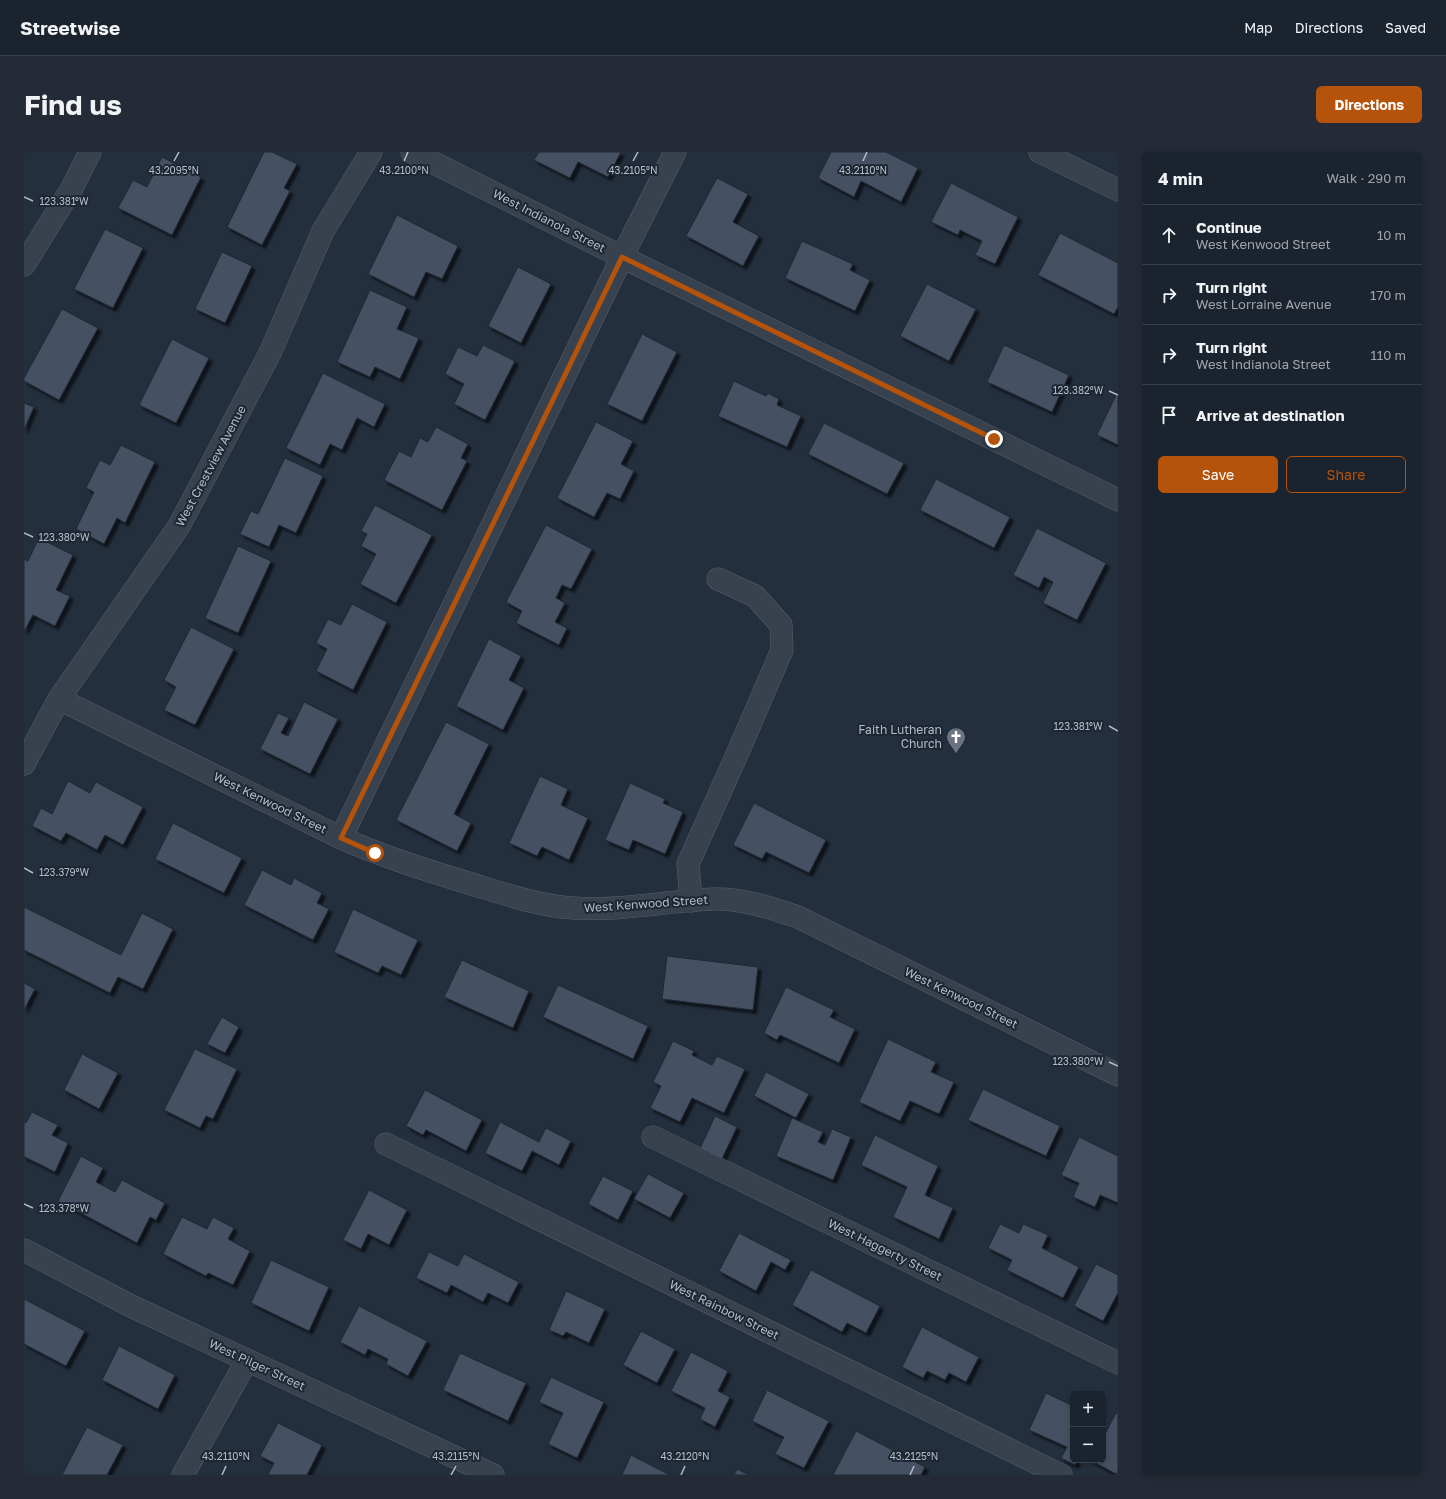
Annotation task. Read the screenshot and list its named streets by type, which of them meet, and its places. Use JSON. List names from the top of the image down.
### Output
{
  "streets": {
    "street": [
      "West Indianola Street",
      "West Crestview Avenue",
      "West Kenwood Street",
      "West Haggerty Street",
      "West Rainbow Street",
      "West Pilger Street"
    ]
  },
  "crossings": [
    ["West Crestview Avenue", "West Kenwood Street"]
  ],
  "places": {
    "church": ["Faith Lutheran Church"]
  },
  "page": {
    "header": "Streetwise",
    "nav": ["Map", "Directions", "Saved"],
    "buttons": [
      "Directions",
      ["Save", "Share"]
    ],
    "title": "Find us",
    "heading": ["4 min", "Walk · 290 m"],
    "list": [
      ["Continue", "West Kenwood Street", "10 m"],
      ["Turn right", "West Lorraine Avenue", "170 m"],
      ["Turn right", "West Indianola Street", "110 m"],
      "Arrive at destination"
    ],
    "map_buttons": ["+", "−"]
  },
  "coordinates": [
    "43.2095°N",
    "43.2100°N",
    "43.2105°N",
    "43.2110°N",
    "123.381°W",
    "123.382°W",
    "123.380°W",
    "123.379°W",
    "123.378°W",
    "43.2115°N",
    "43.2120°N",
    "43.2125°N"
  ]
}
